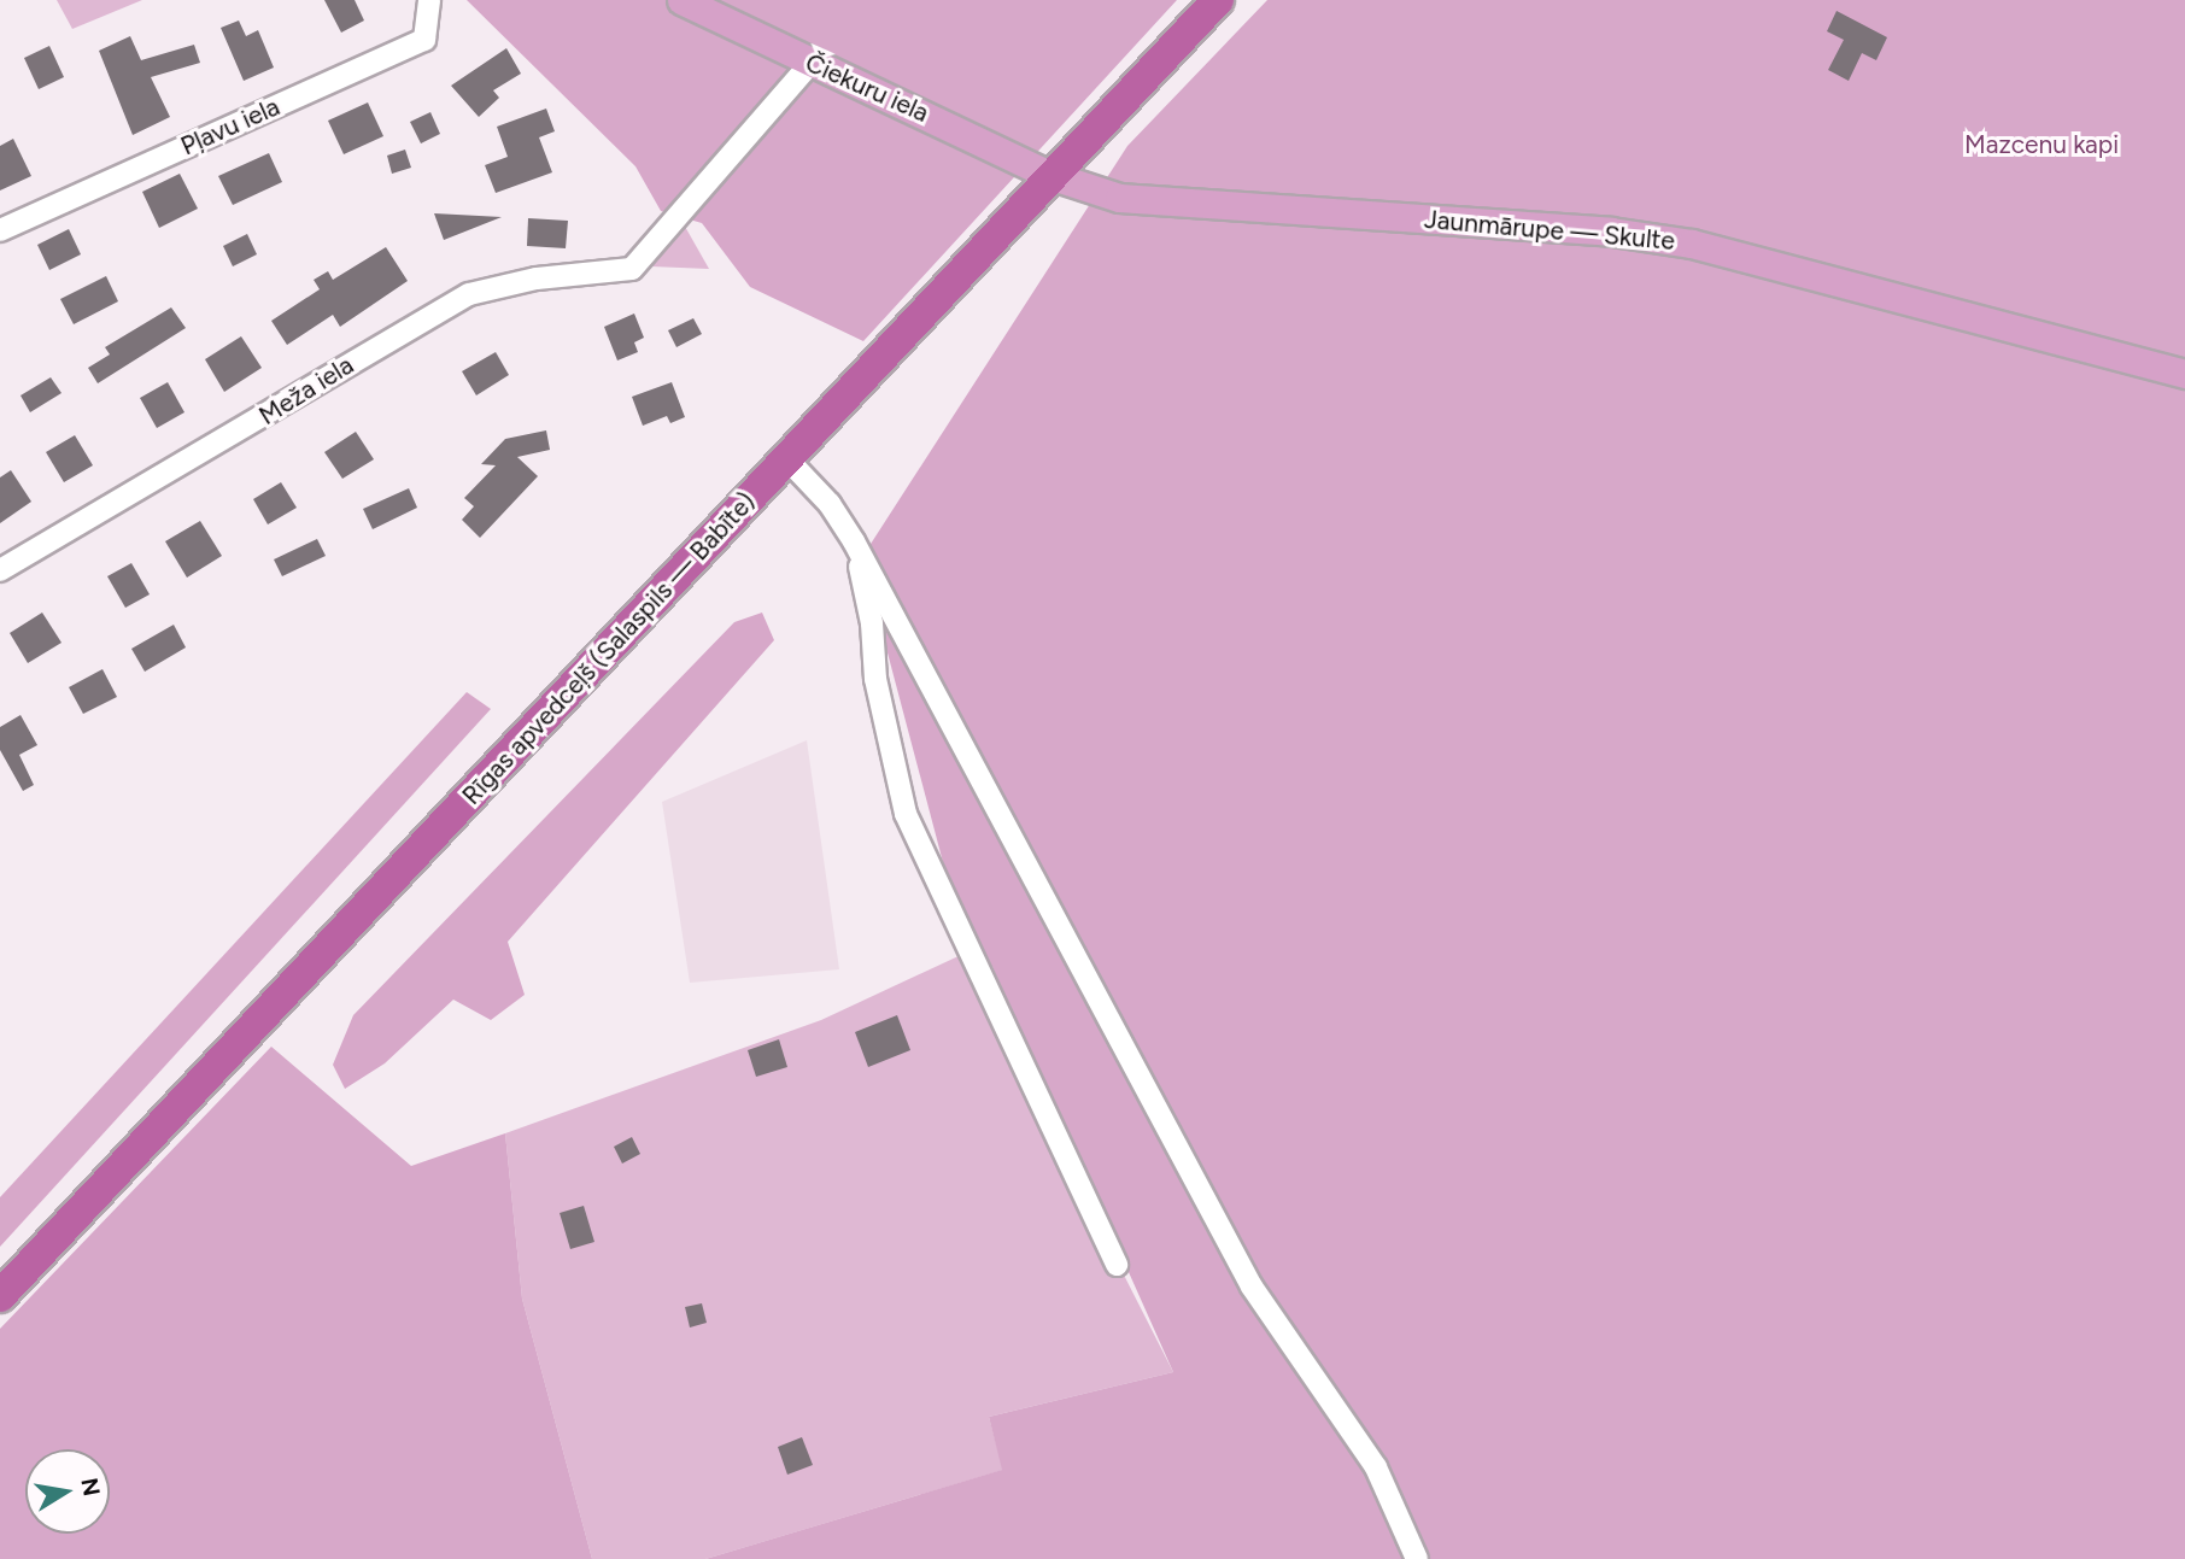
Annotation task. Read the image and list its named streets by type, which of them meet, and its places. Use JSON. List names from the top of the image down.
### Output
{
  "streets": {
    "highway": ["Rīgas apvedceļš (Salaspils — Babīte)"],
    "main road": ["Čiekuru iela", "Jaunmārupe — Skulte"],
    "street": ["Pļavu iela", "Meža iela"]
  },
  "crossings": [
    ["Čiekuru iela", "Jaunmārupe — Skulte"],
    ["Čiekuru iela", "Meža iela"],
    ["Čiekuru iela", "Rīgas apvedceļš (Salaspils — Babīte)"],
    ["Jaunmārupe — Skulte", "Rīgas apvedceļš (Salaspils — Babīte)"]
  ],
  "parks": ["Mazcenu kapi"],
  "north": "right"
}
